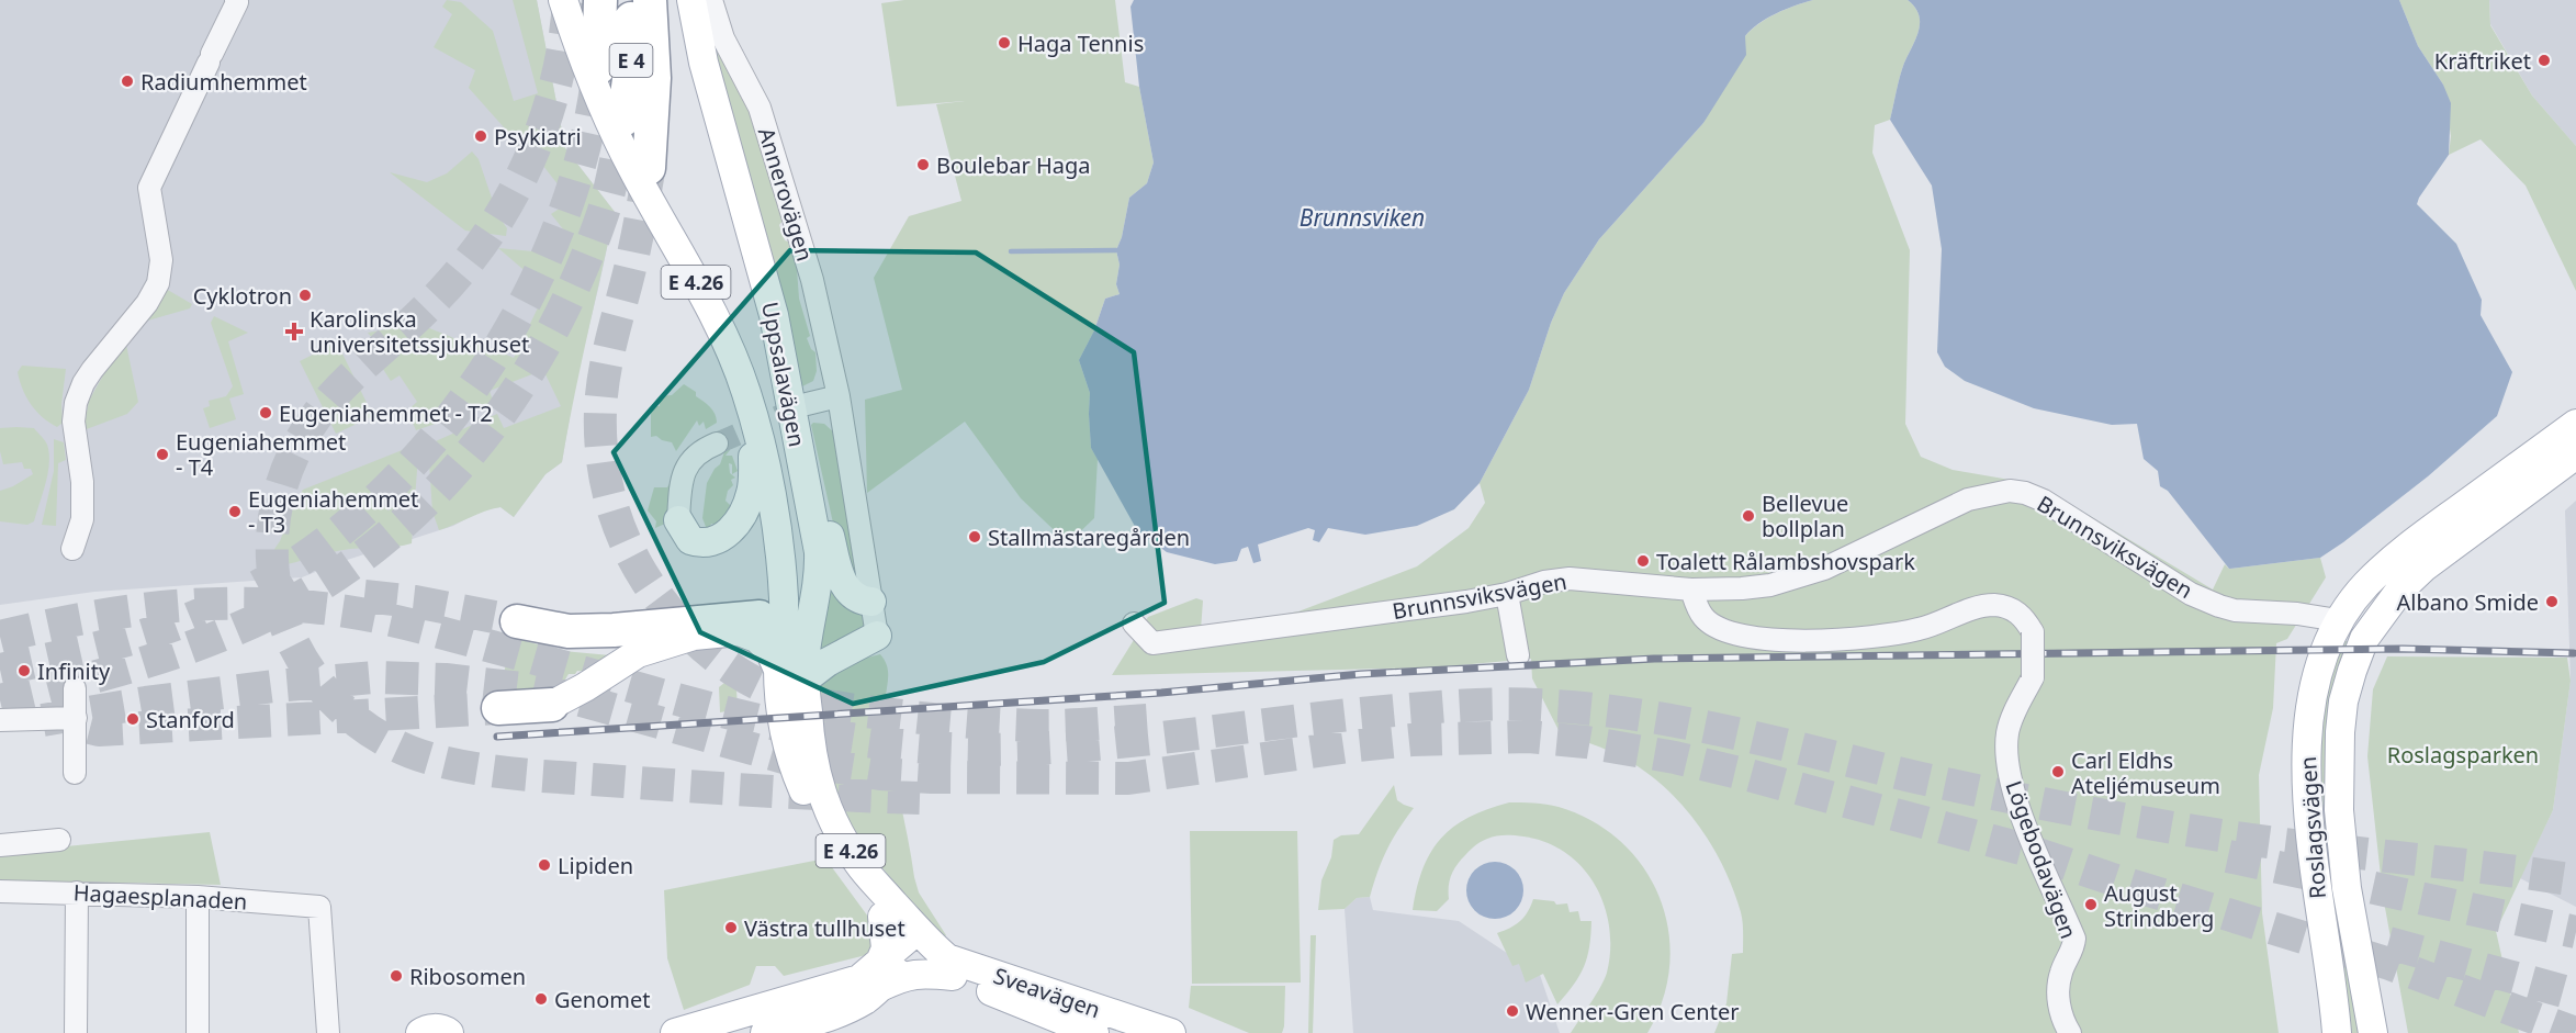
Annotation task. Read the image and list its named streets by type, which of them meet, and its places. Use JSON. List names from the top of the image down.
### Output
{
  "streets": {
    "highway": ["E 4"],
    "main road": [
      "E 4.26",
      "Uppsalavägen",
      "Roslagsvägen",
      "Sveavägen"
    ],
    "street": [
      "Annerovägen",
      "Brunnsviksvägen",
      "Lögebodavägen",
      "Hagaesplanaden"
    ]
  },
  "crossings": [
    ["Uppsalavägen", "Sveavägen"],
    ["Brunnsviksvägen", "Roslagsvägen"],
    ["Brunnsviksvägen", "Lögebodavägen"]
  ],
  "water": ["Brunnsviken"],
  "parks": ["Roslagsparken"],
  "places": {
    "other": [
      "Haga Tennis",
      "Kräftriket",
      "Radiumhemmet",
      "Psykiatri",
      "Boulebar Haga",
      "Cyklotron",
      "Eugeniahemmet - T2",
      "Eugeniahemmet - T4",
      "Eugeniahemmet - T3",
      "Bellevue bollplan",
      "Stallmästaregården",
      "Toalett Rålambshovspark",
      "Albano Smide",
      "Infinity",
      "Stanford",
      "Carl Eldhs Ateljémuseum",
      "Lipiden",
      "August Strindberg",
      "Västra tullhuset",
      "Ribosomen",
      "Genomet",
      "Wenner-Gren Center"
    ],
    "health": ["Karolinska universitetssjukhuset"]
  }
}
